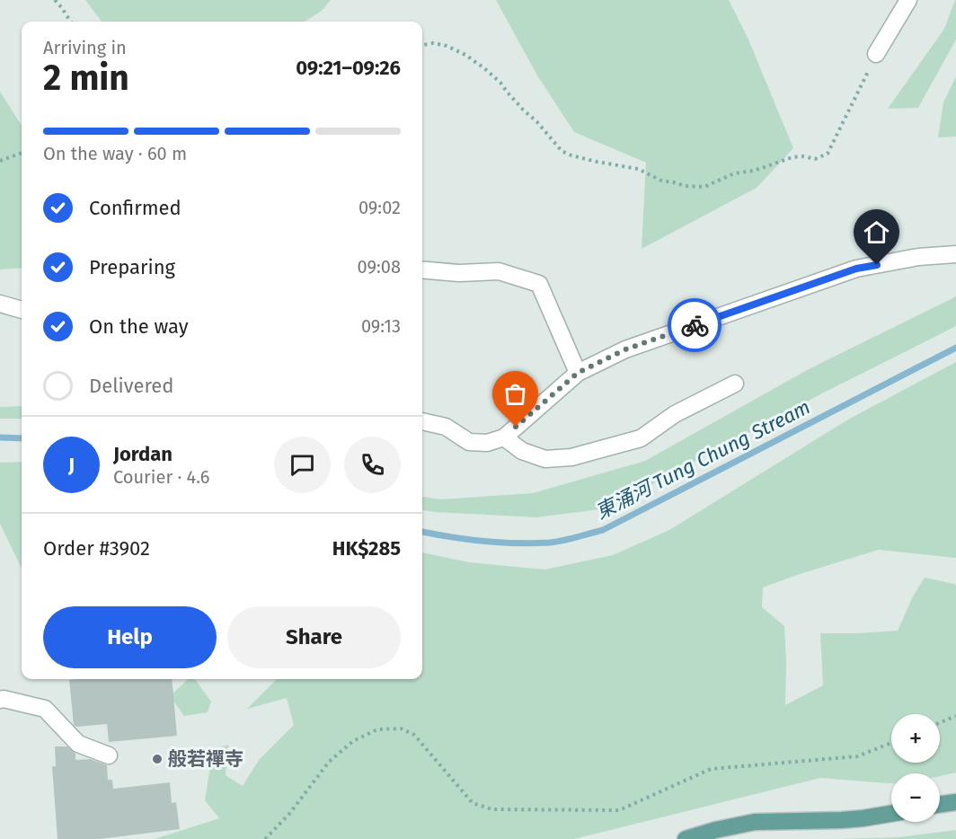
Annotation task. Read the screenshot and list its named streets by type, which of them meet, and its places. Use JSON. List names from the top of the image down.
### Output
{
  "water": ["東涌河 Tung Chung Stream"],
  "places": ["般若禪寺"],
  "page": {
    "heading": ["2 min", "Arriving in", "09:21–09:26"],
    "panel": [
      "Jordan",
      "Courier · 4.6",
      "Order #3902",
      "HK$285"
    ],
    "bar": "On the way · 60 m",
    "list": [
      ["Confirmed", "09:02"],
      ["Preparing", "09:08"],
      ["On the way", "09:13"],
      "Delivered"
    ],
    "round": "J",
    "buttons": ["Help", "Share"],
    "map_buttons": ["+", "−"]
  }
}
